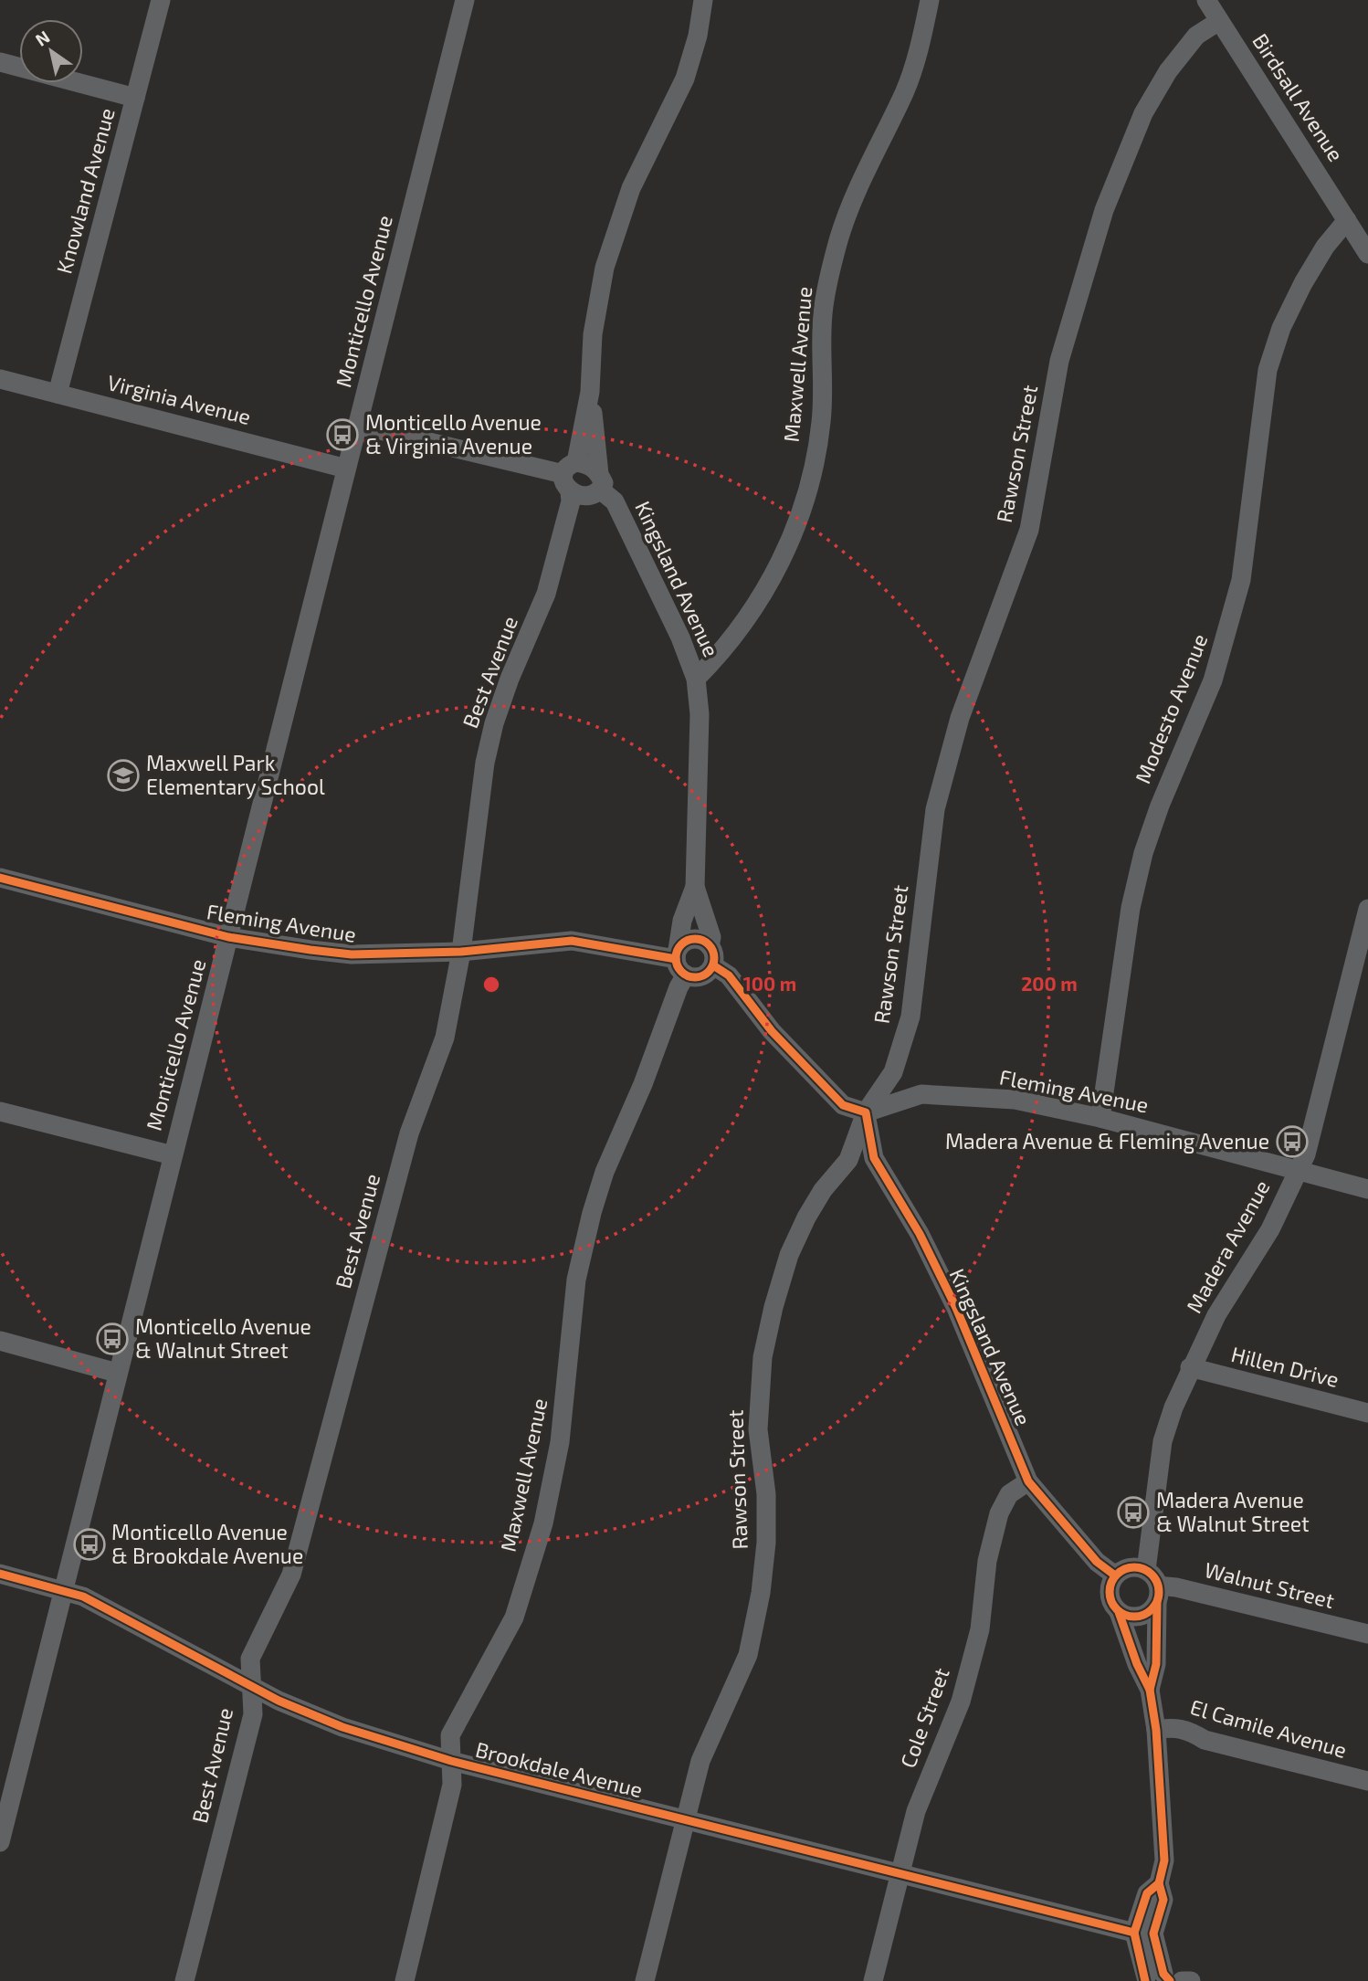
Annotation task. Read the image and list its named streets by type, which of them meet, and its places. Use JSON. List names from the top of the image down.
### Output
{
  "streets": {
    "street": [
      "Birdsall Avenue",
      "Knowland Avenue",
      "Monticello Avenue",
      "Maxwell Avenue",
      "Virginia Avenue",
      "Rawson Street",
      "Kingsland Avenue",
      "Best Avenue",
      "Modesto Avenue",
      "Fleming Avenue",
      "Madera Avenue",
      "Hillen Drive",
      "Walnut Street",
      "Cole Street",
      "El Camile Avenue",
      "Brookdale Avenue"
    ]
  },
  "crossings": [
    ["Birdsall Avenue", "Rawson Street"],
    ["Birdsall Avenue", "Modesto Avenue"],
    ["Knowland Avenue", "Virginia Avenue"],
    ["Monticello Avenue", "Virginia Avenue"],
    ["Monticello Avenue", "Fleming Avenue"],
    ["Monticello Avenue", "Brookdale Avenue"],
    ["Maxwell Avenue", "Kingsland Avenue"],
    ["Maxwell Avenue", "Fleming Avenue"],
    ["Maxwell Avenue", "Brookdale Avenue"],
    ["Rawson Street", "Kingsland Avenue"],
    ["Rawson Street", "Fleming Avenue"],
    ["Rawson Street", "Brookdale Avenue"],
    ["Kingsland Avenue", "Fleming Avenue"],
    ["Kingsland Avenue", "Madera Avenue"],
    ["Kingsland Avenue", "Walnut Street"],
    ["Kingsland Avenue", "Cole Street"],
    ["Best Avenue", "Fleming Avenue"],
    ["Best Avenue", "Brookdale Avenue"],
    ["Modesto Avenue", "Fleming Avenue"],
    ["Fleming Avenue", "Madera Avenue"],
    ["Madera Avenue", "Hillen Drive"],
    ["Madera Avenue", "Walnut Street"],
    ["Cole Street", "Brookdale Avenue"]
  ],
  "places": {
    "bus stop": [
      "Monticello Avenue & Virginia Avenue",
      "Madera Avenue & Fleming Avenue",
      "Monticello Avenue & Walnut Street",
      "Madera Avenue & Walnut Street",
      "Monticello Avenue & Brookdale Avenue"
    ],
    "school or university": ["Maxwell Park Elementary School"]
  },
  "north": "top left",
  "rings": ["100 m", "200 m"]
}
